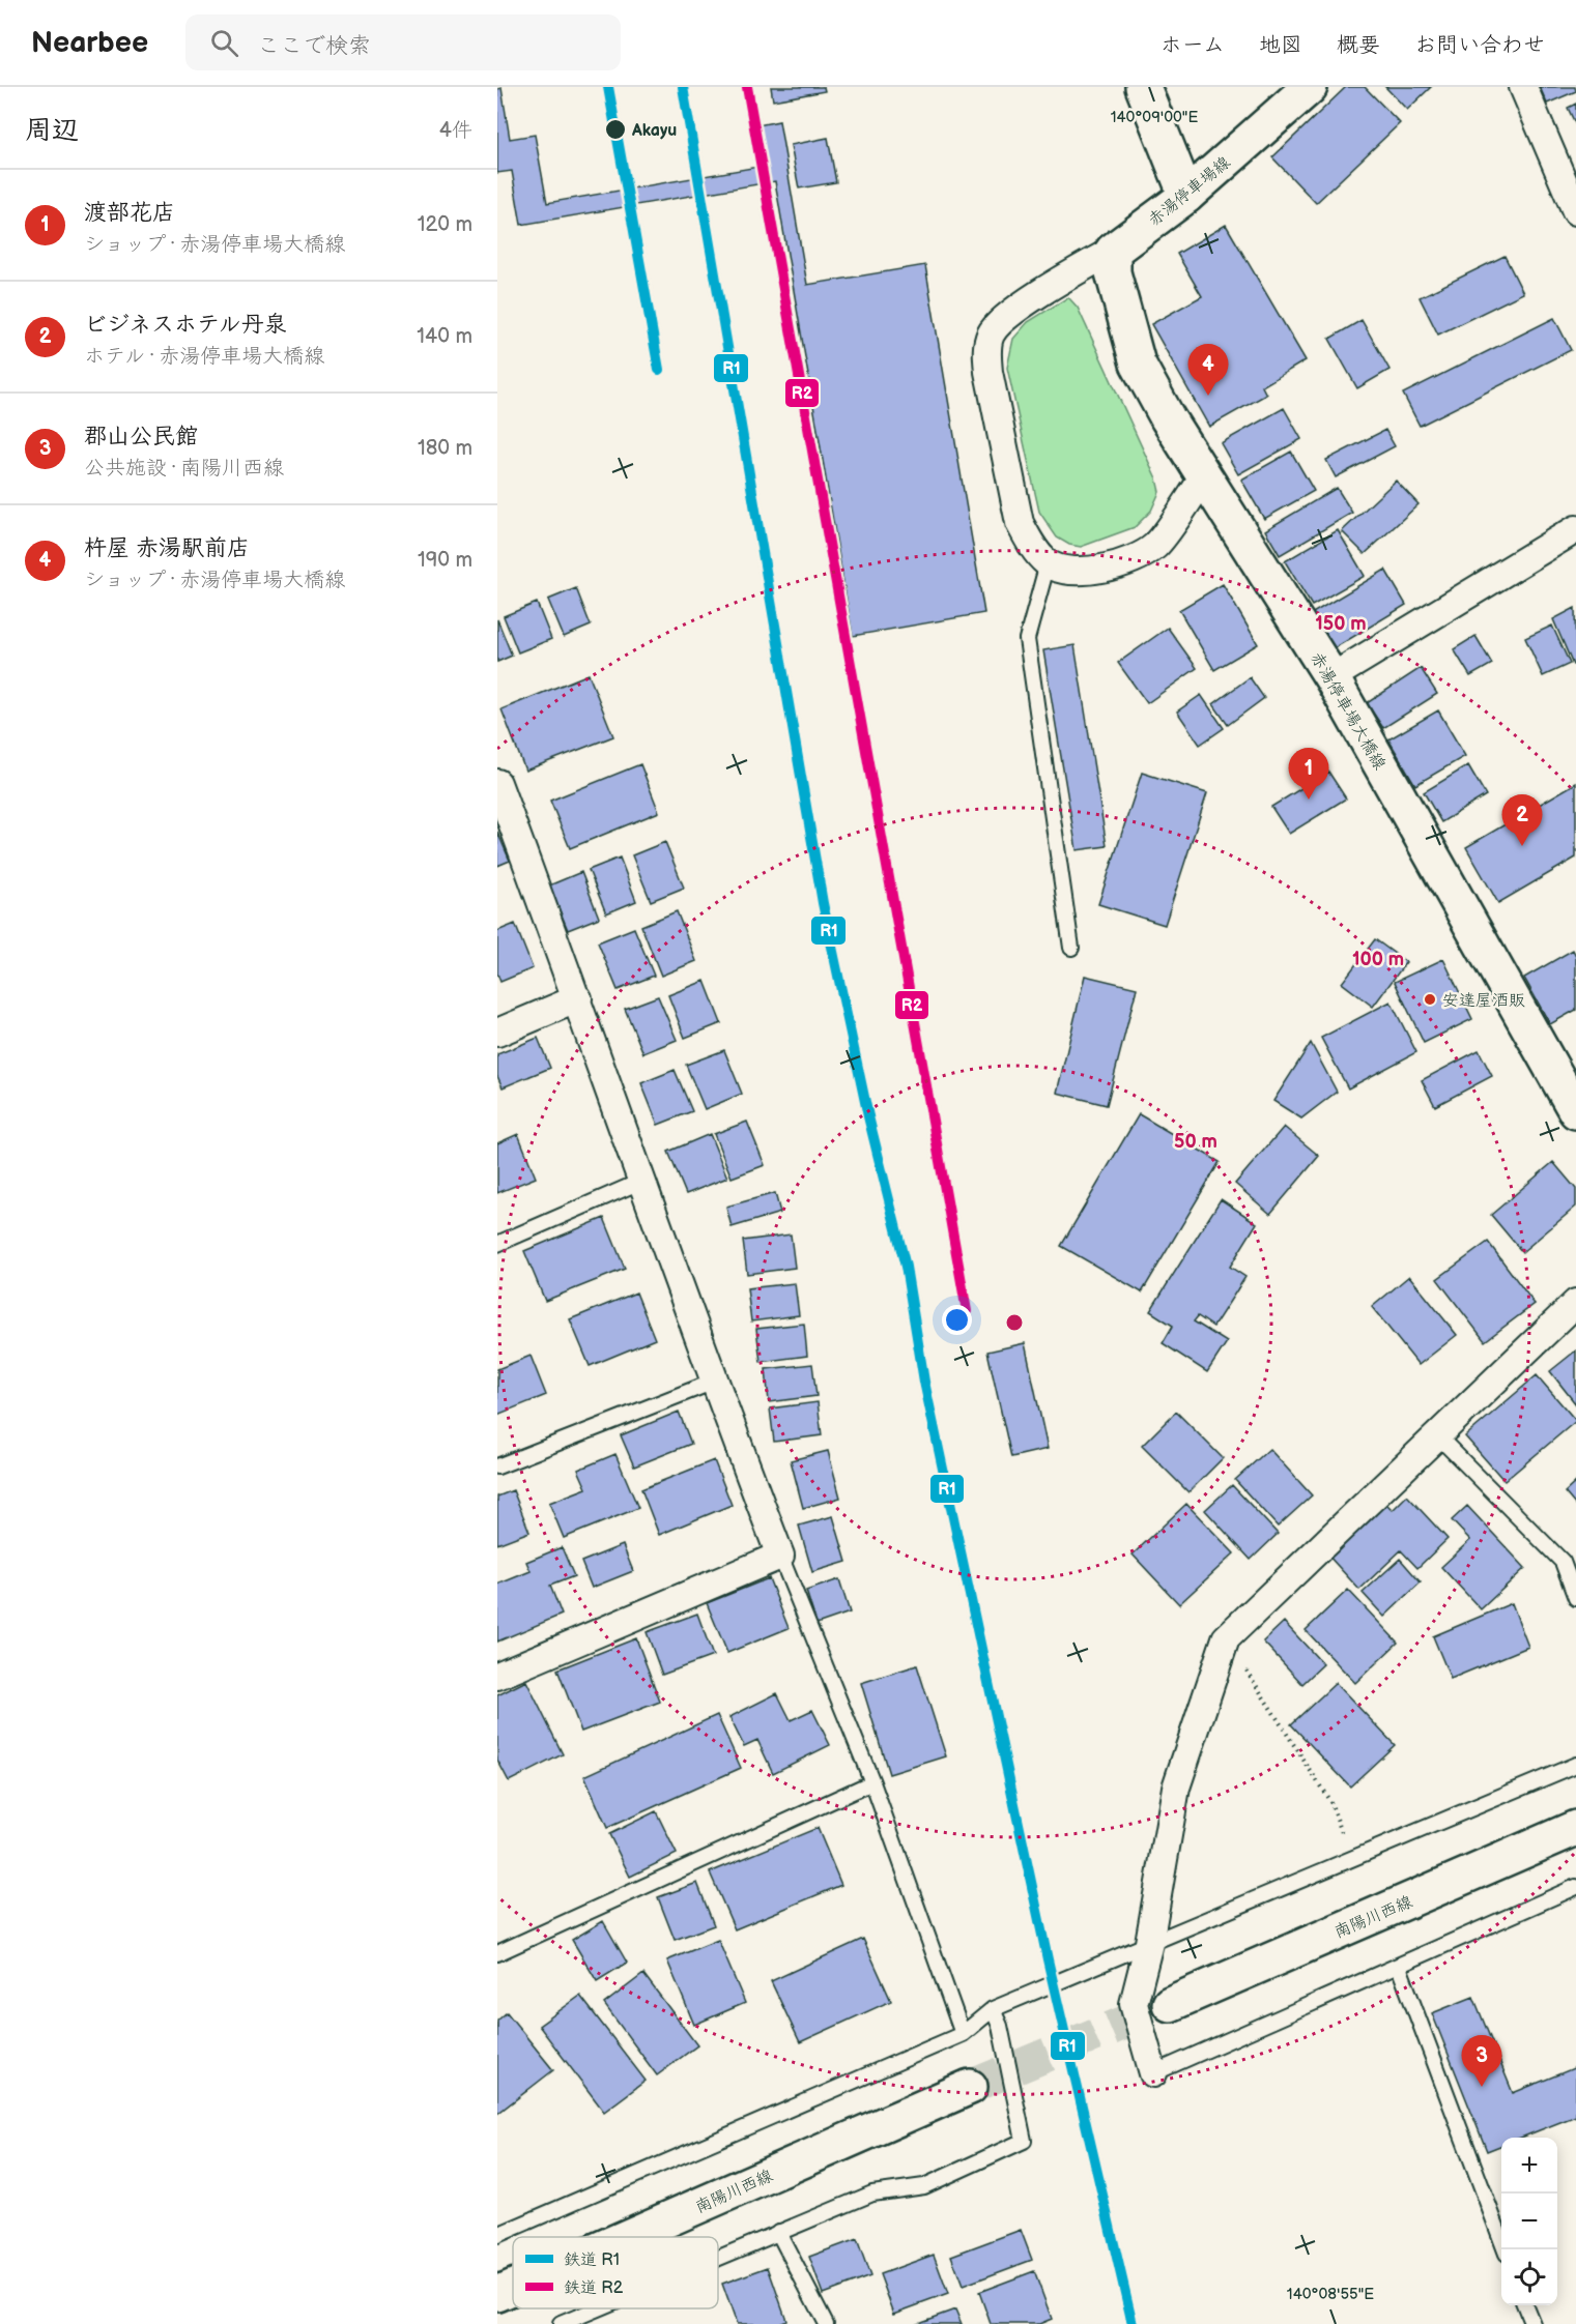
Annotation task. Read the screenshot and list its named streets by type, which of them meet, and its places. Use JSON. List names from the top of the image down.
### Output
{
  "streets": {
    "main road": ["赤湯停車場線", "赤湯停車場大橋線", "南陽川西線"]
  },
  "crossings": [
    ["赤湯停車場線", "赤湯停車場大橋線"]
  ],
  "places": ["Akayu", "安達屋酒販"],
  "lines": ["rail line R1", "rail line R2"],
  "legend": ["鉄道 R1", "鉄道 R2"],
  "page": {
    "header": "Nearbee",
    "search": "ここで検索",
    "nav": [
      "ホーム",
      "地図",
      "概要",
      "お問い合わせ"
    ],
    "heading": ["周辺", "4件"],
    "list": [
      {
        "mark": "1",
        "name": "渡部花店",
        "note": "ショップ · 赤湯停車場大橋線",
        "value": "120 m"
      },
      {
        "mark": "2",
        "name": "ビジネスホテル丹泉",
        "note": "ホテル · 赤湯停車場大橋線",
        "value": "140 m"
      },
      {
        "mark": "3",
        "name": "郡山公民館",
        "note": "公共施設 · 南陽川西線",
        "value": "180 m"
      },
      {
        "mark": "4",
        "name": "杵屋 赤湯駅前店",
        "note": "ショップ · 赤湯停車場大橋線",
        "value": "190 m"
      }
    ],
    "pins": [
      "4",
      "1",
      "2",
      "3"
    ],
    "map_buttons": ["+", "−"]
  },
  "coordinates": ["140°09'00\"E", "140°08'55\"E"],
  "rings": ["150 m", "100 m", "50 m"]
}
